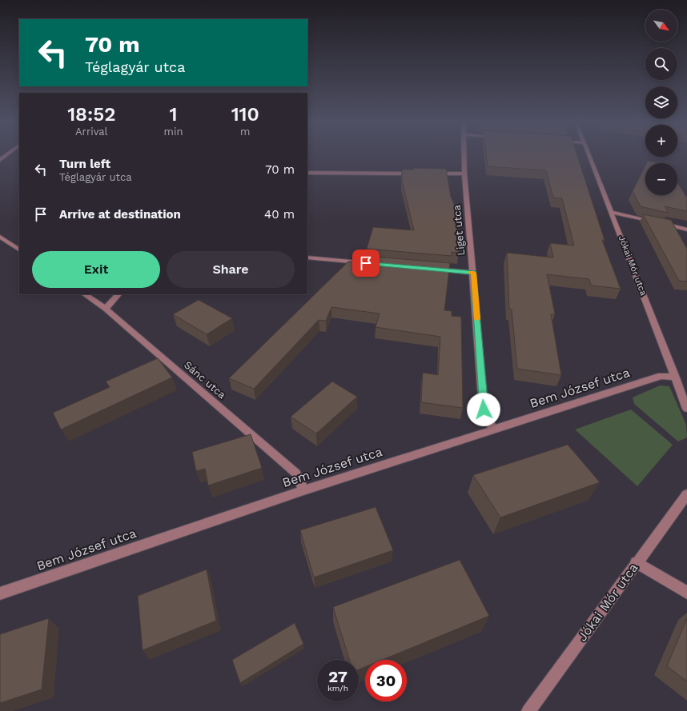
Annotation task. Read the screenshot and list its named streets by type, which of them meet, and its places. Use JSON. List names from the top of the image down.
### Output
{
  "streets": {
    "street": [
      "Liget utca",
      "Jókai Mór utca",
      "Sánc utca",
      "Bem József utca"
    ]
  },
  "crossings": [
    ["Liget utca", "Bem József utca"],
    ["Jókai Mór utca", "Bem József utca"],
    ["Sánc utca", "Bem József utca"]
  ],
  "north": "bottom right",
  "page": {
    "map_buttons": ["+", "−"],
    "turn": ["70 m", "Téglagyár utca"],
    "eta": [
      "18:52",
      "Arrival",
      "1",
      "min",
      "110",
      "m"
    ],
    "list": [
      {
        "name": "Turn left",
        "note": "Téglagyár utca",
        "value": "70 m"
      },
      {
        "name": "Arrive at destination",
        "value": "40 m"
      }
    ],
    "buttons": ["Exit", "Share"],
    "speed": "27 km/h",
    "limit": "30"
  }
}
